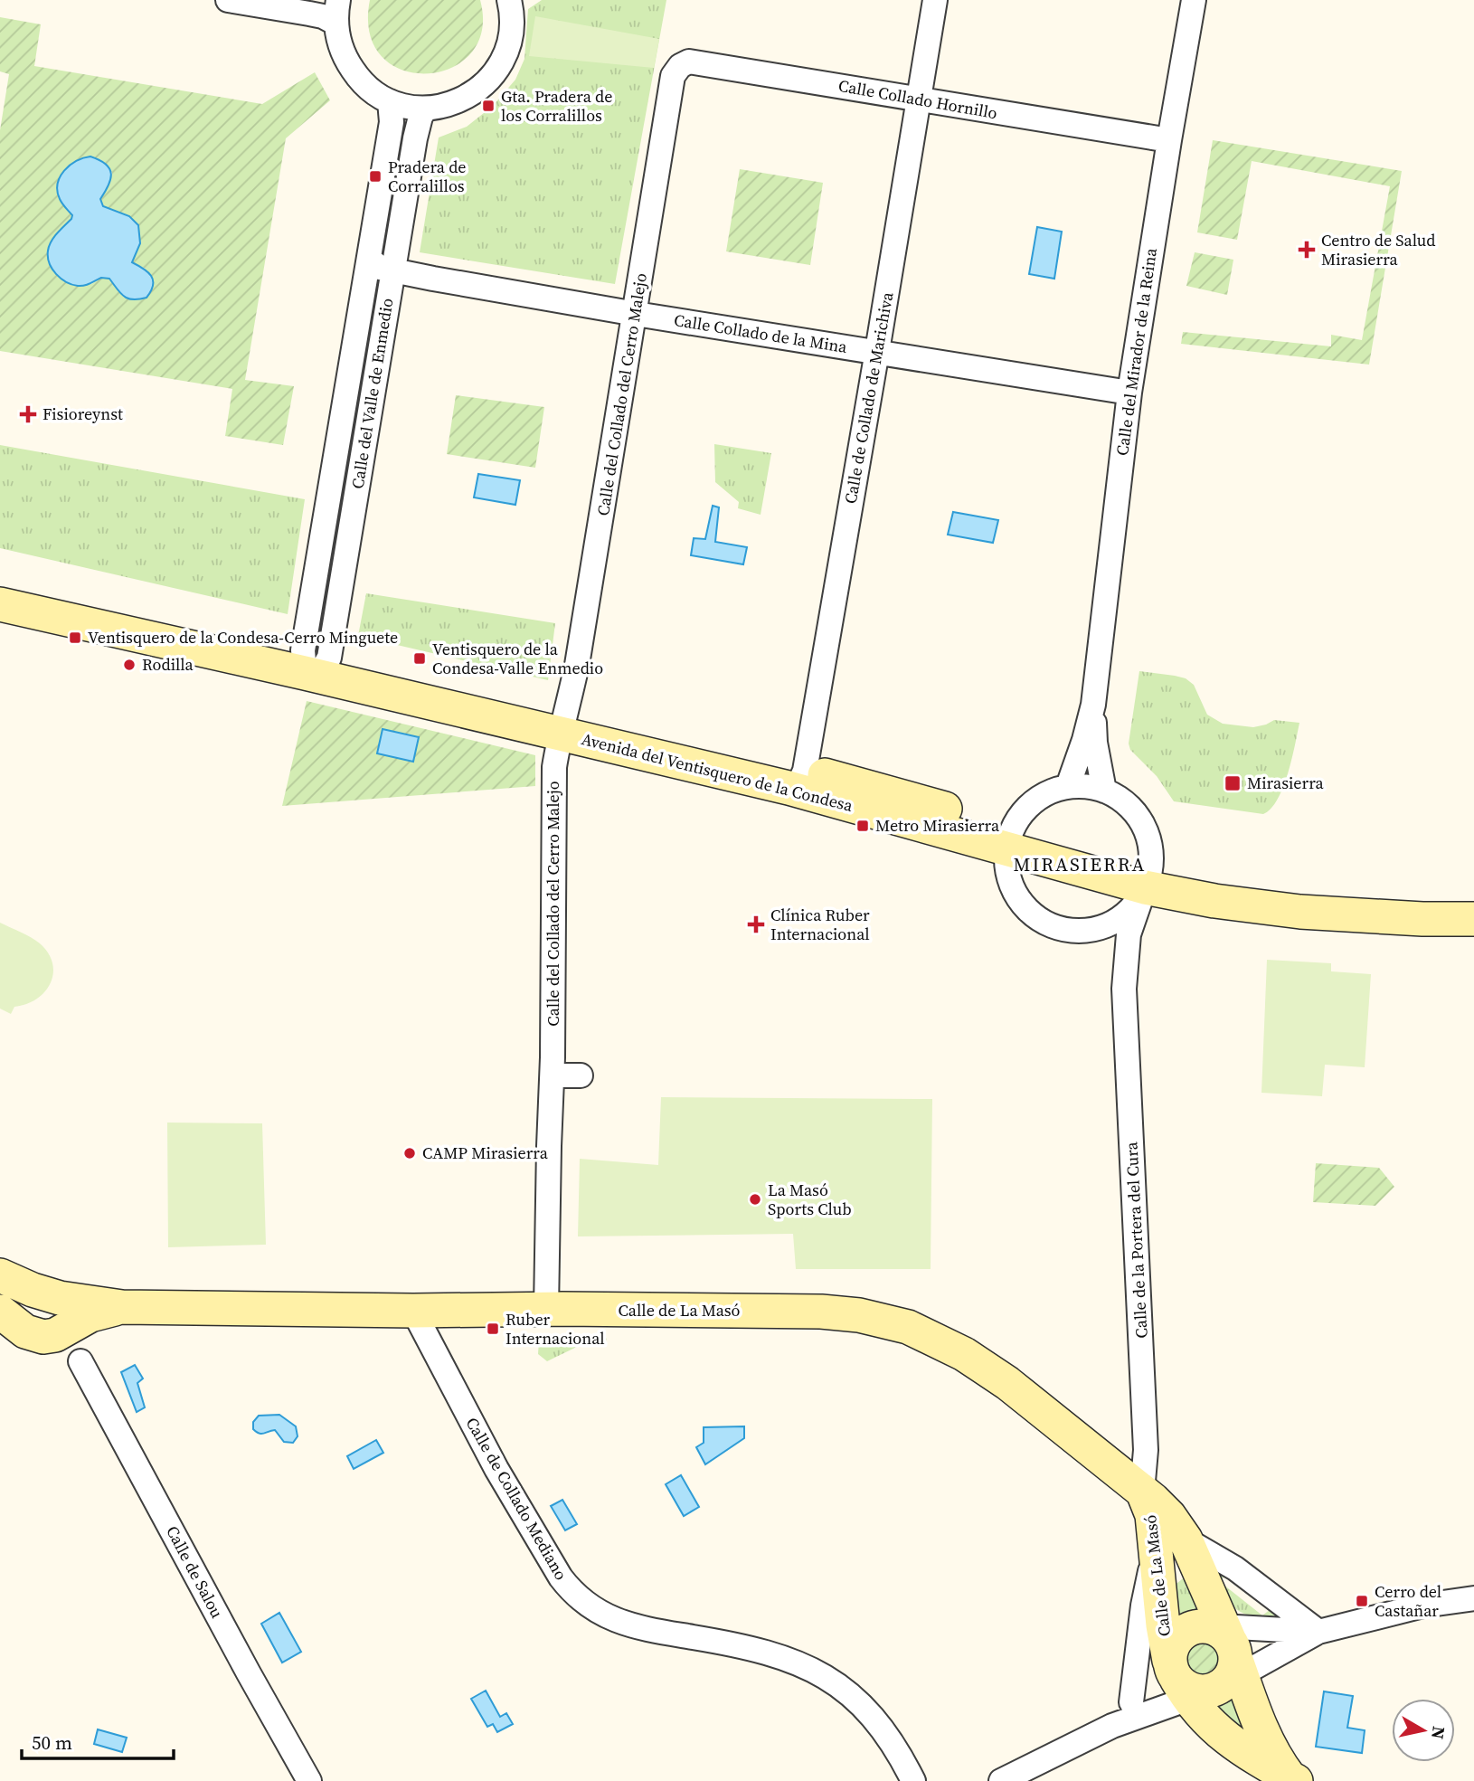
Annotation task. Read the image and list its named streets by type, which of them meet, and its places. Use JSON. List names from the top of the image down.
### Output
{
  "streets": {
    "main road": ["Avenida del Ventisquero de la Condesa", "Calle de La Masó"],
    "street": [
      "Calle Collado Hornillo",
      "Calle Collado de la Mina",
      "Calle del Mirador de la Reina",
      "Calle del Valle de Enmedio",
      "Calle del Collado del Cerro Malejo",
      "Calle de Collado de Marichiva",
      "Calle de la Portera del Cura",
      "Calle de Collado Mediano",
      "Calle de Salou"
    ]
  },
  "crossings": [
    ["Calle Collado Hornillo", "Calle del Mirador de la Reina"],
    ["Calle Collado Hornillo", "Calle del Collado del Cerro Malejo"],
    ["Calle Collado Hornillo", "Calle de Collado de Marichiva"],
    ["Calle Collado de la Mina", "Calle del Mirador de la Reina"],
    ["Calle Collado de la Mina", "Calle del Valle de Enmedio"],
    ["Calle Collado de la Mina", "Calle del Collado del Cerro Malejo"],
    ["Calle Collado de la Mina", "Calle de Collado de Marichiva"],
    ["Calle del Valle de Enmedio", "Avenida del Ventisquero de la Condesa"],
    ["Calle del Collado del Cerro Malejo", "Avenida del Ventisquero de la Condesa"],
    ["Calle del Collado del Cerro Malejo", "Calle de La Masó"],
    ["Calle de Collado de Marichiva", "Avenida del Ventisquero de la Condesa"],
    ["Avenida del Ventisquero de la Condesa", "Calle de la Portera del Cura"],
    ["Calle de la Portera del Cura", "Calle de La Masó"],
    ["Calle de La Masó", "Calle de Collado Mediano"],
    ["Calle de La Masó", "Calle de Salou"]
  ],
  "districts": ["MIRASIERRA"],
  "places": {
    "transit": [
      "Gta. Pradera de los Corralillos",
      "Pradera de Corralillos",
      "Ventisquero de la Condesa-Cerro Minguete",
      "Ventisquero de la Condesa-Valle Enmedio",
      "Mirasierra",
      "Metro Mirasierra",
      "Ruber Internacional",
      "Cerro del Castañar"
    ],
    "health": ["Centro de Salud Mirasierra", "Fisioreynst", "Clínica Ruber Internacional"],
    "other": ["Rodilla", "CAMP Mirasierra", "La Masó Sports Club"]
  },
  "scale_bar": "50 m",
  "north": "right"
}
